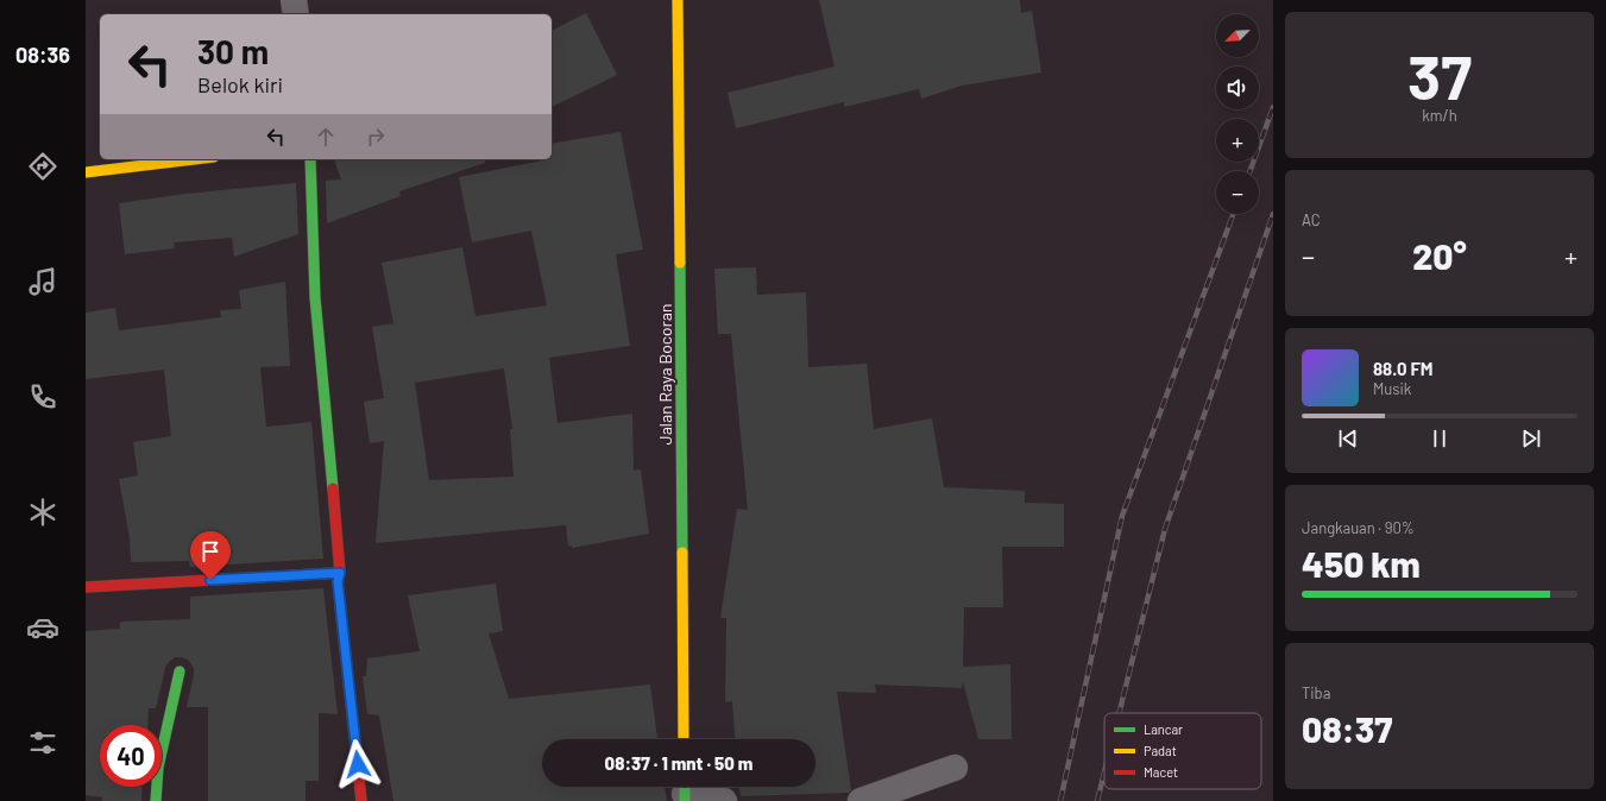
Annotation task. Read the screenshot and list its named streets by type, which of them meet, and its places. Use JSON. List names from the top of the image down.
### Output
{
  "streets": {
    "street": ["Jalan Raya Bocoran"]
  },
  "legend": ["Lancar", "Padat", "Macet"],
  "north": "bottom left",
  "page": {
    "tabs": "08:36",
    "tile": [
      ["37", "km/h"],
      "AC",
      ["Jangkauan · 90%", "450 km"],
      ["Tiba", "08:37"]
    ],
    "map_buttons": ["+", "−"],
    "turn": ["30 m", "Belok kiri"],
    "heat": ["−", "20°", "+"],
    "song": ["88.0 FM", "Musik"],
    "limit": "40",
    "trip": "08:37 · 1 mnt · 50 m"
  }
}
